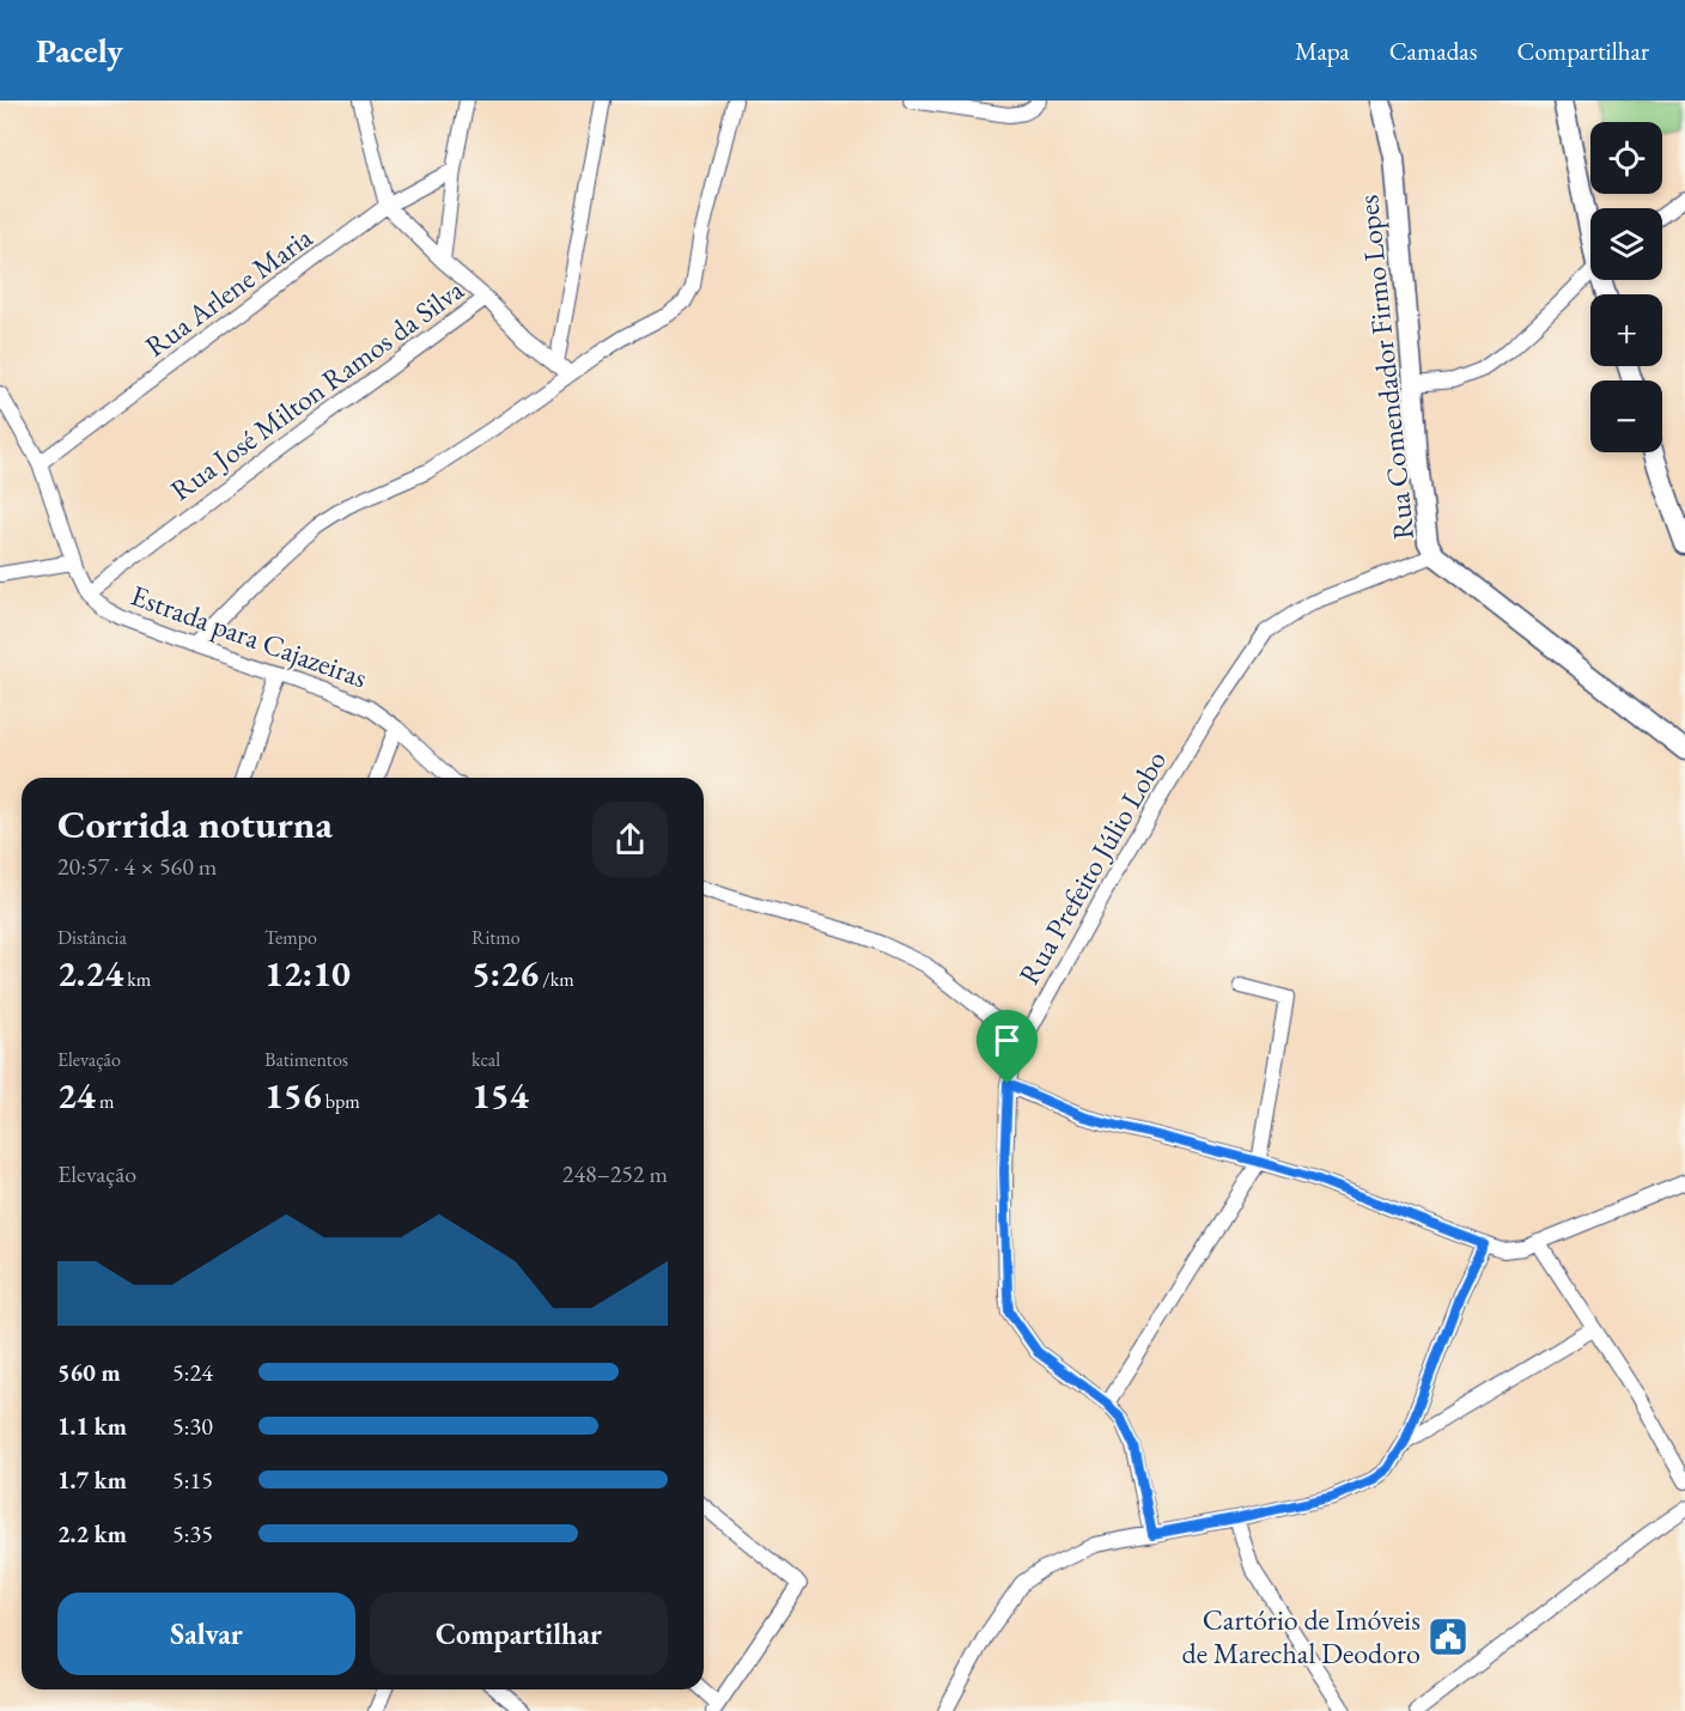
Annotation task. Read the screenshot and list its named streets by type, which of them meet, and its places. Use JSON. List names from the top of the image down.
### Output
{
  "streets": {
    "street": [
      "Rua Arlene Maria",
      "Rua Comendador Firmo Lopes",
      "Rua José Milton Ramos da Silva",
      "Estrada para Cajazeiras",
      "Rua Prefeito Júlio Lobo"
    ]
  },
  "crossings": [
    ["Rua Arlene Maria", "Rua José Milton Ramos da Silva"],
    ["Rua Arlene Maria", "Estrada para Cajazeiras"],
    ["Rua Comendador Firmo Lopes", "Rua Prefeito Júlio Lobo"],
    ["Rua José Milton Ramos da Silva", "Estrada para Cajazeiras"]
  ],
  "places": {
    "public building": ["Cartório de Imóveis de Marechal Deodoro"]
  },
  "page": {
    "header": "Pacely",
    "nav": ["Mapa", "Camadas", "Compartilhar"],
    "map_buttons": ["+", "−"],
    "heading": ["Corrida noturna", "20:57 · 4 × 560 m"],
    "stats": [
      ["Distância", "2.24 km"],
      ["Tempo", "12:10"],
      ["Ritmo", "5:26 /km"],
      ["Elevação", "24 m"],
      ["Batimentos", "156 bpm"],
      ["kcal", "154"]
    ],
    "chart": ["Elevação", "248–252 m"],
    "list": [
      {
        "name": "560 m",
        "note": "5:24"
      },
      {
        "name": "1.1 km",
        "note": "5:30"
      },
      {
        "name": "1.7 km",
        "note": "5:15"
      },
      {
        "name": "2.2 km",
        "note": "5:35"
      }
    ],
    "buttons": ["Salvar", "Compartilhar"]
  }
}
